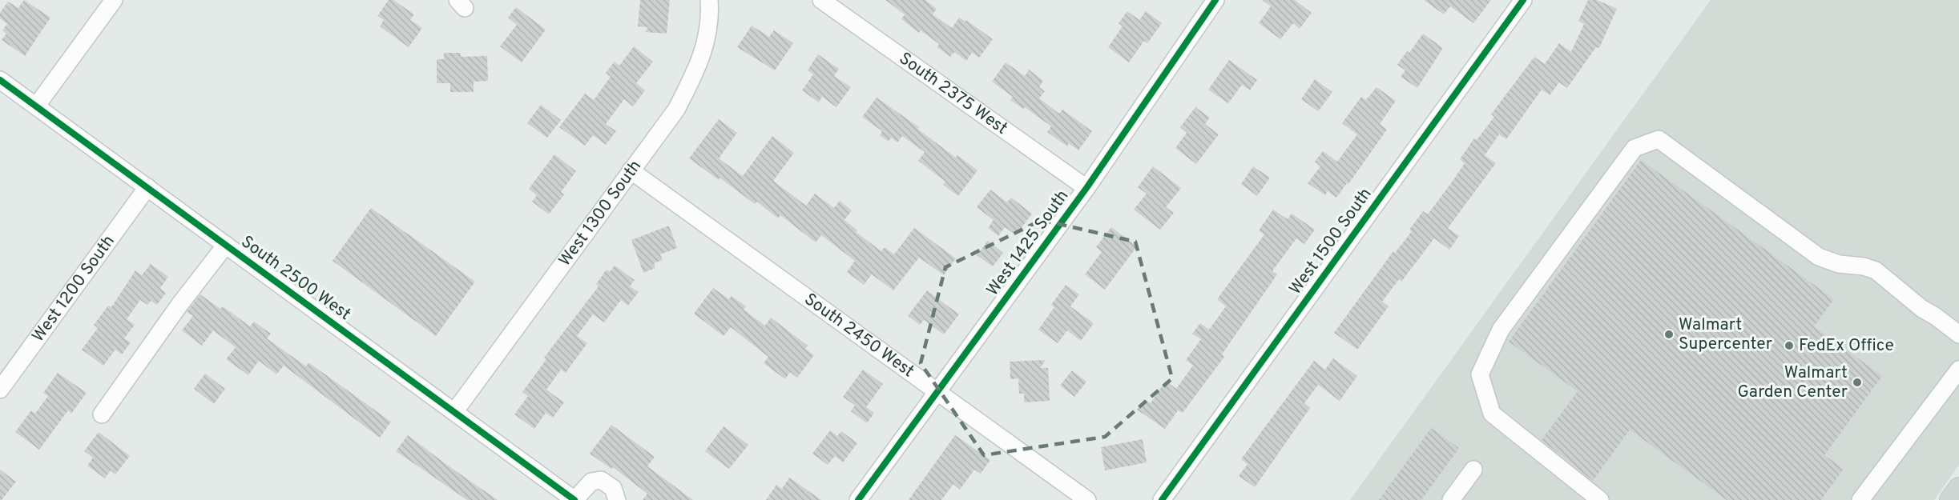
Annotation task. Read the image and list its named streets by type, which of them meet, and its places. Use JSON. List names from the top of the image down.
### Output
{
  "streets": {
    "street": [
      "South 2375 West",
      "West 1300 South",
      "West 1500 South",
      "West 1425 South",
      "South 2500 West",
      "West 1200 South",
      "South 2450 West"
    ]
  },
  "crossings": [
    ["South 2375 West", "West 1425 South"],
    ["West 1300 South", "South 2500 West"],
    ["West 1300 South", "South 2450 West"],
    ["West 1425 South", "South 2450 West"],
    ["South 2500 West", "West 1200 South"]
  ],
  "places": ["Walmart Supercenter", "FedEx Office", "Walmart Garden Center"]
}
